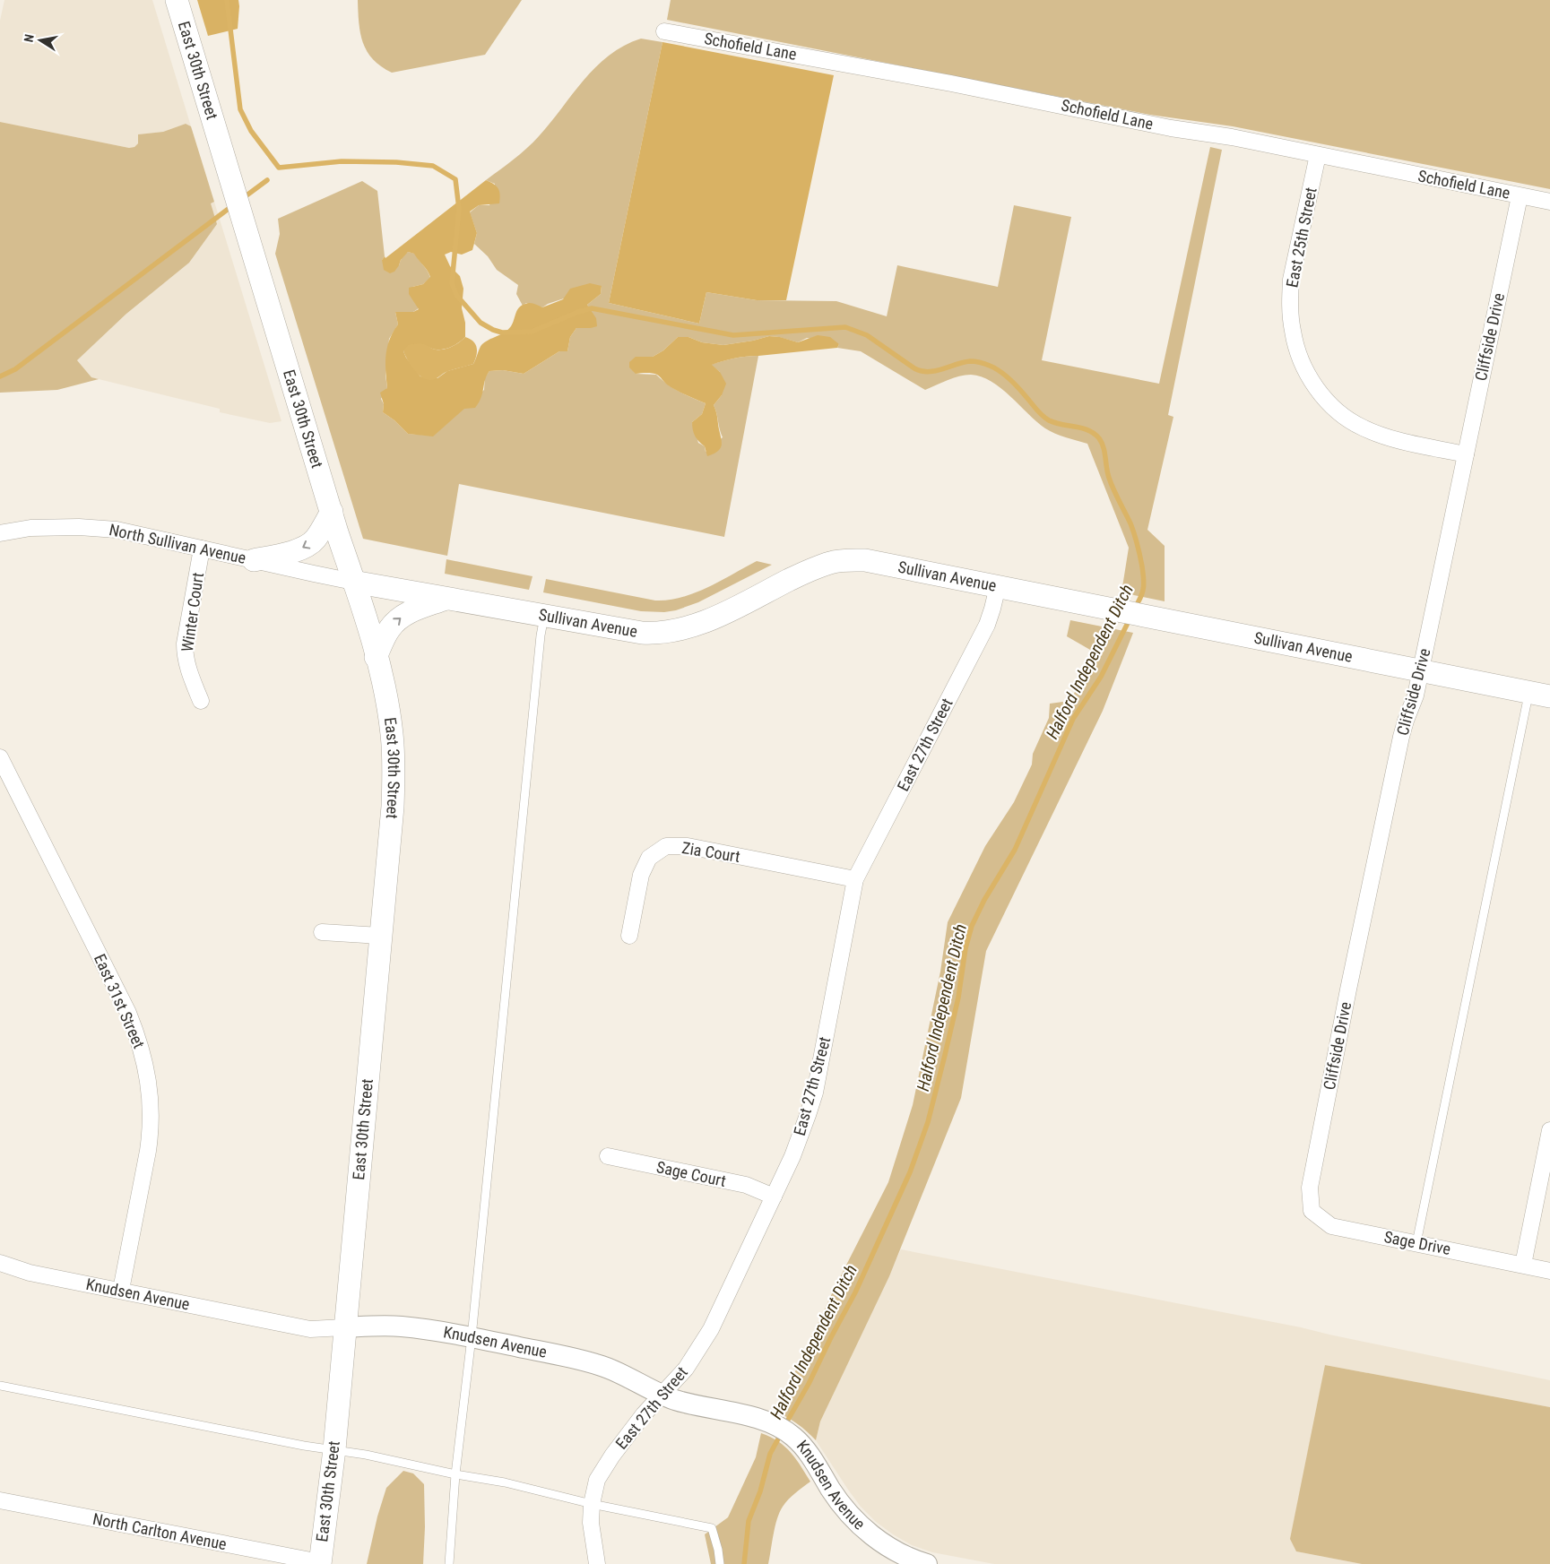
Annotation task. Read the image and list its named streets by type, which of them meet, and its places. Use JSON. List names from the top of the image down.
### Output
{
  "streets": {
    "main road": ["East 30th Street", "Sullivan Avenue"],
    "street": [
      "Schofield Lane",
      "East 25th Street",
      "Cliffside Drive",
      "North Sullivan Avenue",
      "Winter Court",
      "East 27th Street",
      "Zia Court",
      "East 31st Street",
      "Sage Court",
      "Sage Drive",
      "Knudsen Avenue",
      "North Carlton Avenue"
    ]
  },
  "crossings": [
    ["Schofield Lane", "East 25th Street"],
    ["Schofield Lane", "Cliffside Drive"],
    ["East 30th Street", "North Sullivan Avenue"],
    ["East 30th Street", "Sullivan Avenue"],
    ["East 30th Street", "Knudsen Avenue"],
    ["East 30th Street", "North Carlton Avenue"],
    ["East 25th Street", "Cliffside Drive"],
    ["Cliffside Drive", "Sullivan Avenue"],
    ["Cliffside Drive", "Sage Drive"],
    ["North Sullivan Avenue", "Sullivan Avenue"],
    ["North Sullivan Avenue", "Winter Court"],
    ["Sullivan Avenue", "East 27th Street"],
    ["East 27th Street", "Zia Court"],
    ["East 27th Street", "Sage Court"],
    ["East 27th Street", "Knudsen Avenue"],
    ["East 31st Street", "Knudsen Avenue"]
  ],
  "water": ["Halford Independent Ditch"],
  "north": "left"
}
